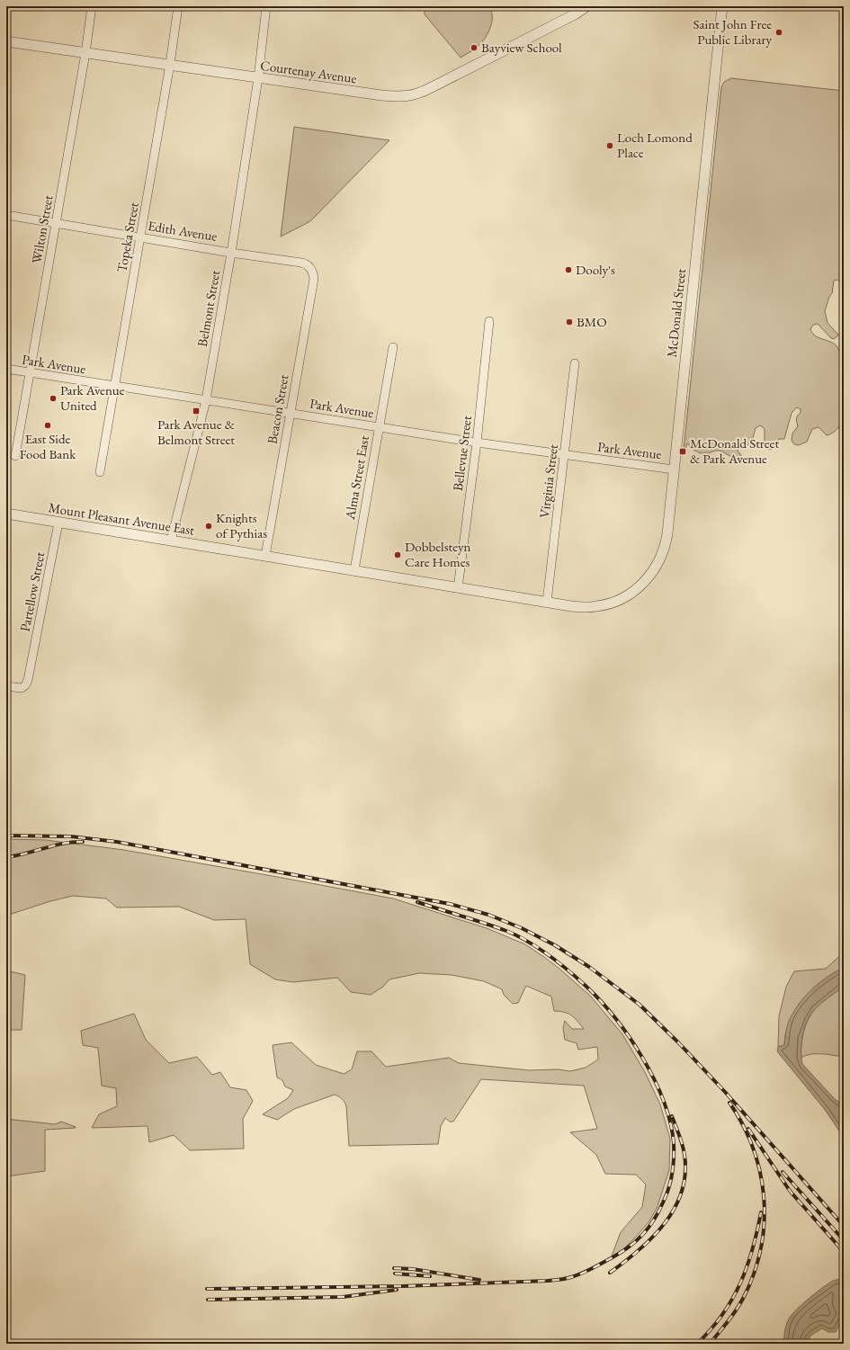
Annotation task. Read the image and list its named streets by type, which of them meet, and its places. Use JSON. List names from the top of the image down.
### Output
{
  "streets": {
    "street": [
      "Courtenay Avenue",
      "Wilton Street",
      "Edith Avenue",
      "Topeka Street",
      "Belmont Street",
      "McDonald Street",
      "Park Avenue",
      "Beacon Street",
      "Bellevue Street",
      "Alma Street East",
      "Virginia Street",
      "Mount Pleasant Avenue East",
      "Partellow Street"
    ]
  },
  "crossings": [
    ["Courtenay Avenue", "Wilton Street"],
    ["Courtenay Avenue", "Topeka Street"],
    ["Courtenay Avenue", "Belmont Street"],
    ["Wilton Street", "Edith Avenue"],
    ["Wilton Street", "Park Avenue"],
    ["Edith Avenue", "Topeka Street"],
    ["Edith Avenue", "Belmont Street"],
    ["Edith Avenue", "Beacon Street"],
    ["Topeka Street", "Park Avenue"],
    ["Belmont Street", "Park Avenue"],
    ["Belmont Street", "Mount Pleasant Avenue East"],
    ["McDonald Street", "Park Avenue"],
    ["McDonald Street", "Mount Pleasant Avenue East"],
    ["Park Avenue", "Beacon Street"],
    ["Park Avenue", "Bellevue Street"],
    ["Park Avenue", "Alma Street East"],
    ["Park Avenue", "Virginia Street"],
    ["Beacon Street", "Mount Pleasant Avenue East"],
    ["Bellevue Street", "Mount Pleasant Avenue East"],
    ["Alma Street East", "Mount Pleasant Avenue East"],
    ["Virginia Street", "Mount Pleasant Avenue East"],
    ["Mount Pleasant Avenue East", "Partellow Street"]
  ],
  "places": {
    "other": [
      "Saint John Free Public Library",
      "Bayview School",
      "Loch Lomond Place",
      "Dooly's",
      "BMO",
      "Park Avenue United",
      "East Side Food Bank",
      "Knights of Pythias",
      "Dobbelsteyn Care Homes"
    ],
    "transit": ["Park Avenue & Belmont Street", "McDonald Street & Park Avenue"]
  }
}
